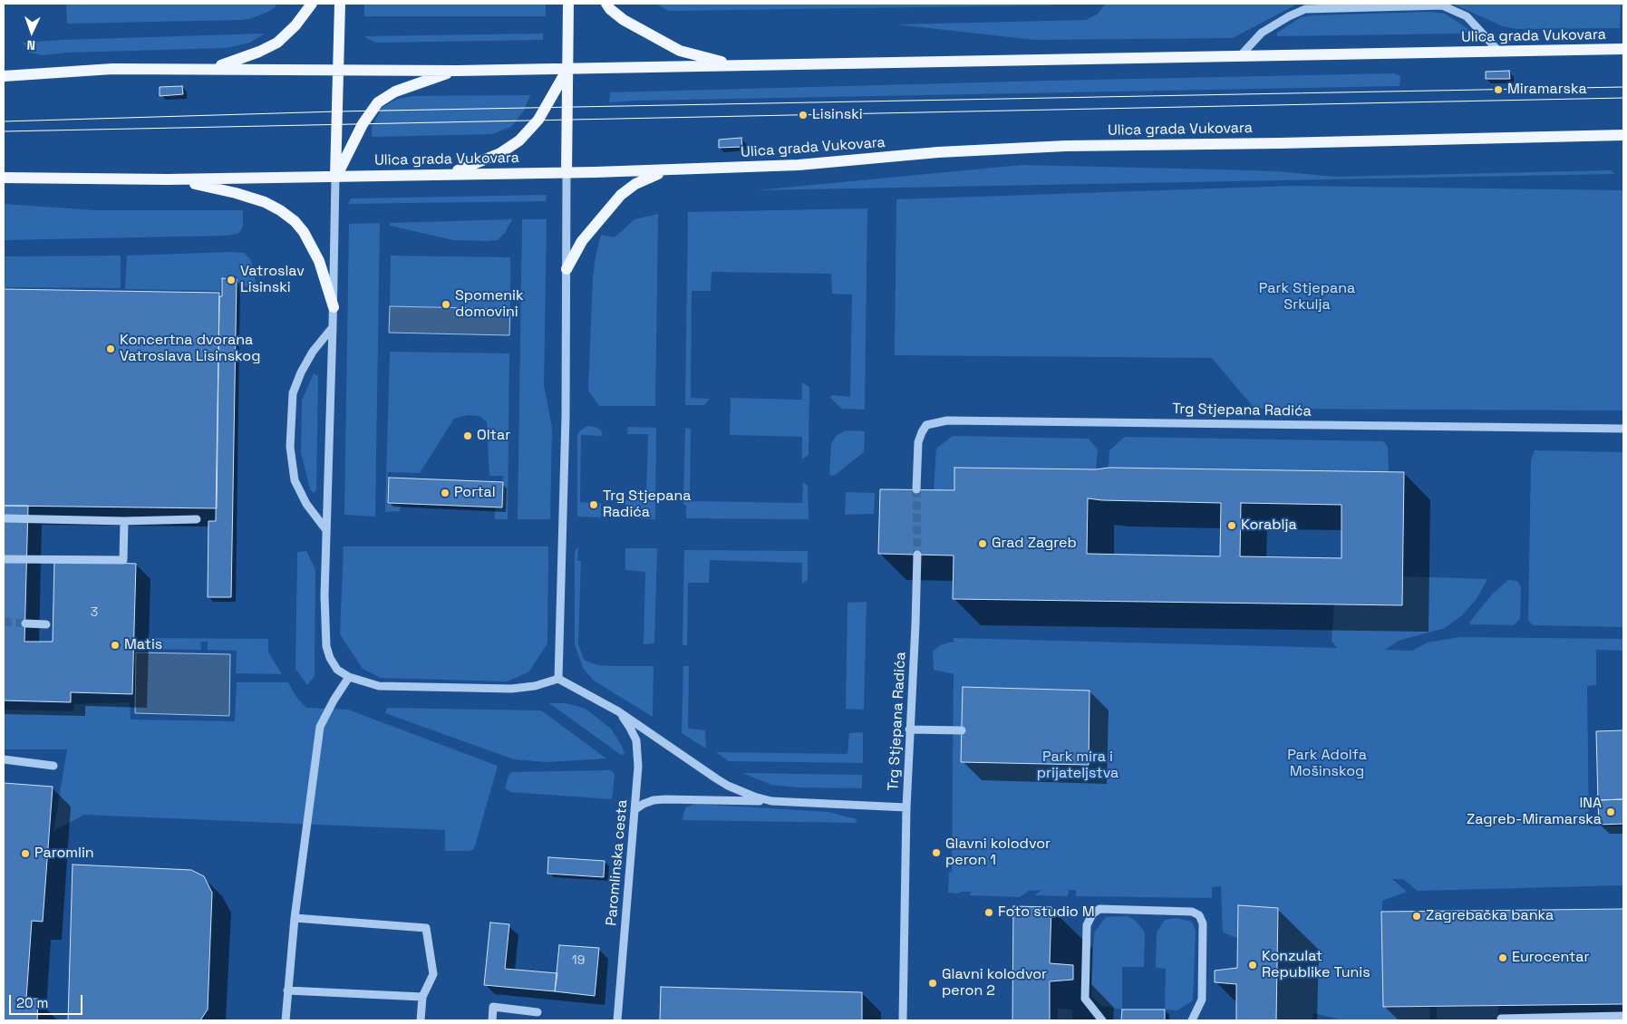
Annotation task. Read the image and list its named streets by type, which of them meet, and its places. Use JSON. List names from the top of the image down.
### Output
{
  "streets": {
    "main road": ["Ulica grada Vukovara"],
    "street": ["Trg Stjepana Radića", "Paromlinska cesta"]
  },
  "crossings": [
    ["Trg Stjepana Radića", "Paromlinska cesta"]
  ],
  "parks": ["Park Stjepana Srkulja", "Park Adolfa Mošinskog", "Park mira i prijateljstva"],
  "places": [
    "Miramarska",
    "Lisinski",
    "Vatroslav Lisinski",
    "Spomenik domovini",
    "Koncertna dvorana Vatroslava Lisinskog",
    "Oltar",
    "Portal",
    "Trg Stjepana Radića",
    "Korablja",
    "Grad Zagreb",
    "Matis",
    "INA Zagreb-Miramarska",
    "Glavni kolodvor peron 1",
    "Paromlin",
    "Foto studio M",
    "Zagrebačka banka",
    "Eurocentar",
    "Konzulat Republike Tunis",
    "Glavni kolodvor peron 2"
  ],
  "house_numbers": ["3", "19"],
  "scale_bar": "20 m",
  "north": "bottom"
}
